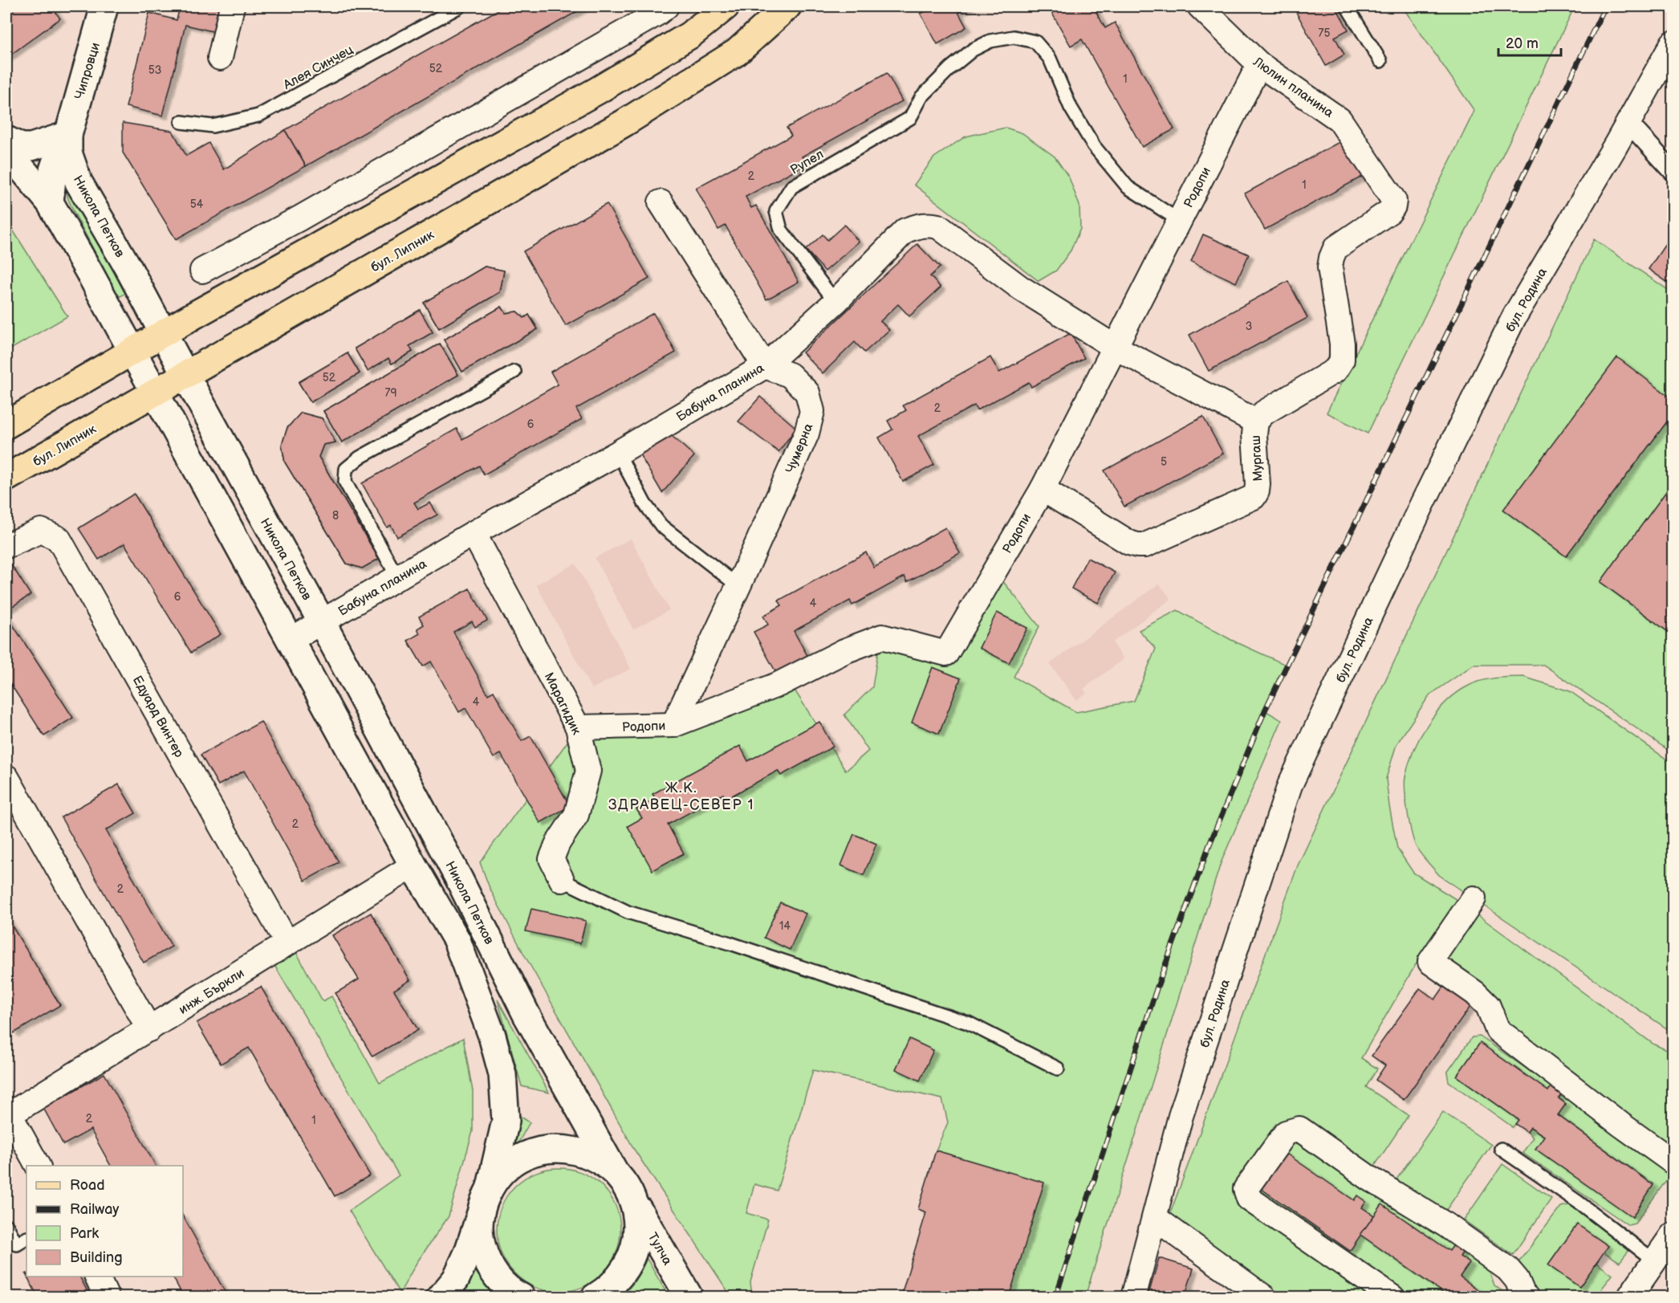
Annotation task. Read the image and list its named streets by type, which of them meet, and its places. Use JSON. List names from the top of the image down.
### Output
{
  "streets": {
    "main road": [
      "Чипровци",
      "Никола Петков",
      "бул. Липник",
      "Тулча"
    ],
    "street": [
      "Люлин планина",
      "Родопи",
      "бул. Родина",
      "Бабуна планина",
      "Чумерна",
      "Мургаш",
      "Марагидик",
      "Едуард Винтер",
      "инж. Бъркли"
    ],
    "lane": ["Алея Синчец", "Рупел"]
  },
  "crossings": [
    ["Чипровци", "Никола Петков"],
    ["Люлин планина", "Родопи"],
    ["Люлин планина", "Мургаш"],
    ["Рупел", "Родопи"],
    ["Рупел", "Бабуна планина"],
    ["Родопи", "Бабуна планина"],
    ["Родопи", "Чумерна"],
    ["Родопи", "Мургаш"],
    ["Родопи", "Марагидик"],
    ["Никола Петков", "бул. Липник"],
    ["Никола Петков", "Бабуна планина"],
    ["Никола Петков", "Тулча"],
    ["Бабуна планина", "Чумерна"],
    ["Бабуна планина", "Мургаш"],
    ["Бабуна планина", "Марагидик"],
    ["Едуард Винтер", "инж. Бъркли"]
  ],
  "districts": ["Ж.К. ЗДРАВЕЦ-СЕВЕР 1"],
  "house_numbers": [
    "75",
    "52",
    "53",
    "1",
    "2",
    "1",
    "54",
    "3",
    "52",
    "79",
    "2",
    "6",
    "5",
    "8",
    "6",
    "4",
    "4",
    "2",
    "2",
    "14",
    "2",
    "1"
  ],
  "legend": [
    "Road",
    "Railway",
    "Park",
    "Building"
  ],
  "scale_bar": "20 m"
}
